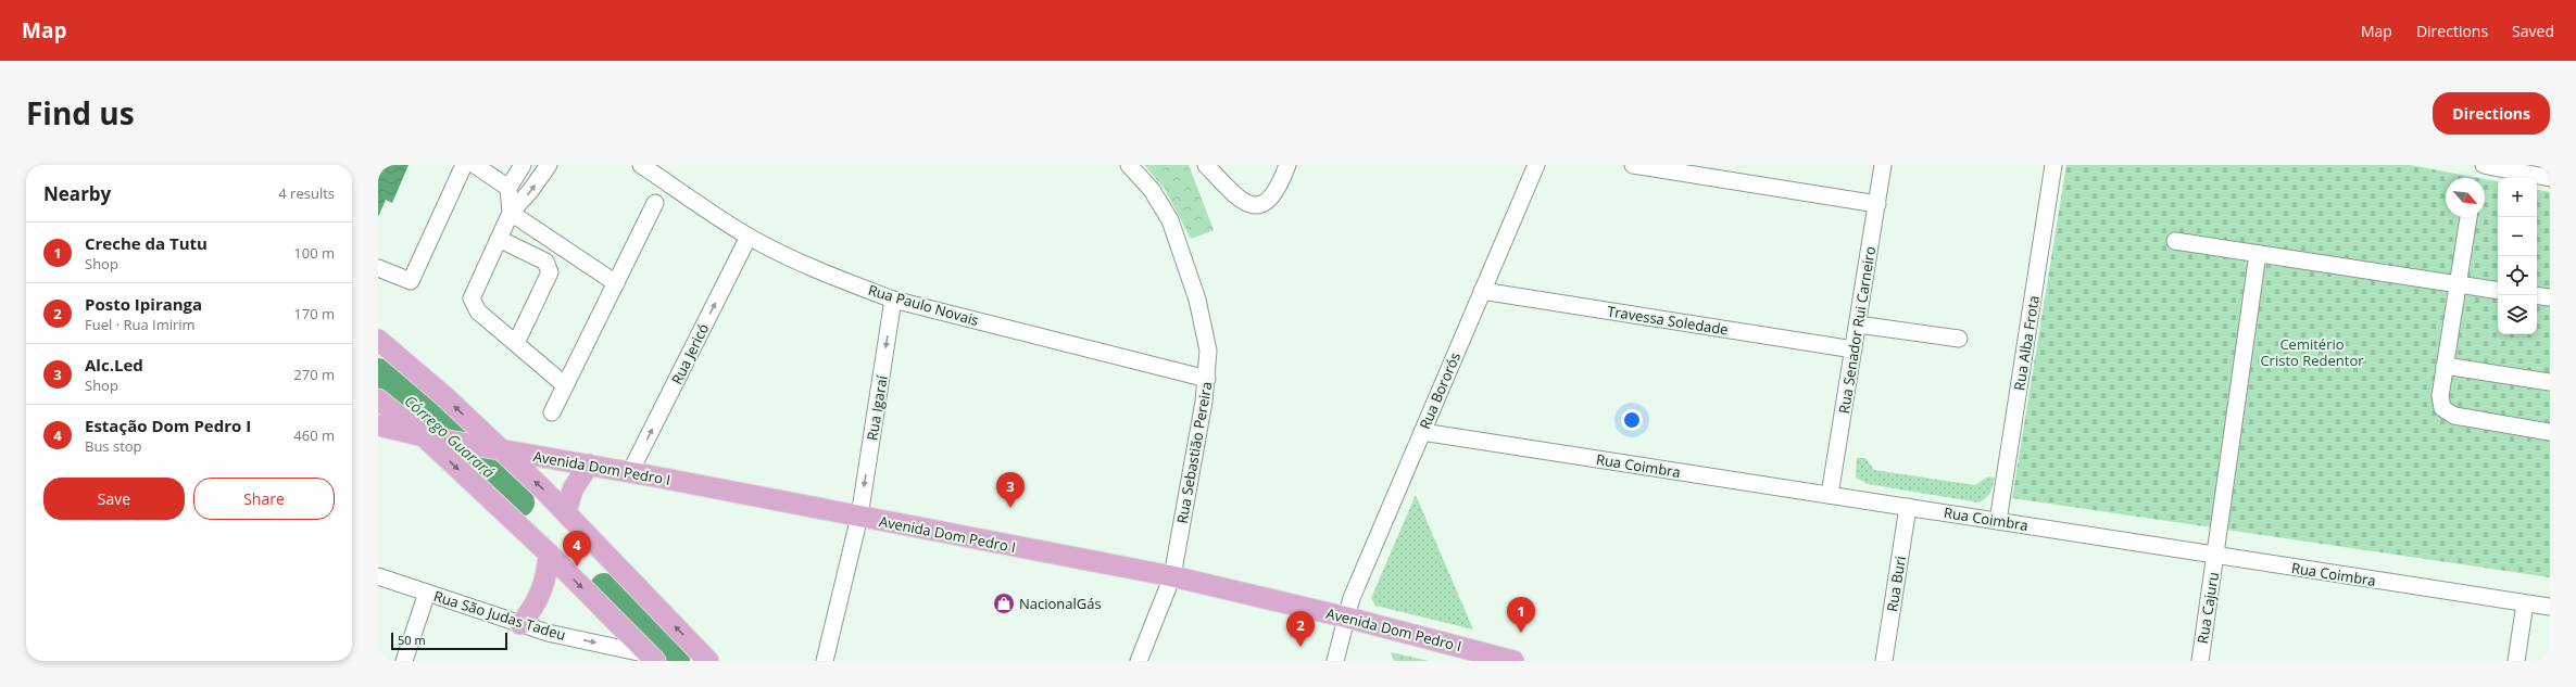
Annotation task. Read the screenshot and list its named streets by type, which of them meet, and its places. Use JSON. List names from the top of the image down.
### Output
{
  "streets": {
    "main road": ["Avenida Dom Pedro I"],
    "street": [
      "Rua Paulo Novais",
      "Travessa Soledade",
      "Rua Senador Rui Carneiro",
      "Rua Alba Frota",
      "Rua Jericó",
      "Rua Bororós",
      "Rua Igaraí",
      "Rua Sebastião Pereira",
      "Rua Coimbra",
      "Rua Buri",
      "Rua Cajuru",
      "Rua São Judas Tadeu"
    ]
  },
  "crossings": [
    ["Rua Paulo Novais", "Rua Jericó"],
    ["Rua Paulo Novais", "Rua Igaraí"],
    ["Rua Paulo Novais", "Rua Sebastião Pereira"],
    ["Travessa Soledade", "Rua Senador Rui Carneiro"],
    ["Travessa Soledade", "Rua Bororós"],
    ["Rua Senador Rui Carneiro", "Rua Coimbra"],
    ["Rua Alba Frota", "Rua Coimbra"],
    ["Rua Jericó", "Avenida Dom Pedro I"],
    ["Rua Bororós", "Rua Coimbra"],
    ["Rua Bororós", "Avenida Dom Pedro I"],
    ["Rua Igaraí", "Avenida Dom Pedro I"],
    ["Rua Sebastião Pereira", "Avenida Dom Pedro I"],
    ["Rua Coimbra", "Rua Buri"],
    ["Rua Coimbra", "Rua Cajuru"]
  ],
  "one_way": ["Rua Igaraí", "Rua São Judas Tadeu"],
  "water": ["Córrego Guarará"],
  "parks": ["Cemitério Cristo Redentor"],
  "places": {
    "shop": ["NacionalGás"]
  },
  "scale_bar": "50 m",
  "north": "bottom right",
  "page": {
    "header": "Map",
    "nav": ["Map", "Directions", "Saved"],
    "title": "Find us",
    "buttons": [
      "Directions",
      ["Save", "Share"]
    ],
    "heading": ["Nearby", "4 results"],
    "map_buttons": ["+", "−"],
    "list": [
      {
        "mark": "1",
        "name": "Creche da Tutu",
        "note": "Shop",
        "value": "100 m"
      },
      {
        "mark": "2",
        "name": "Posto Ipiranga",
        "note": "Fuel · Rua Imirim",
        "value": "170 m"
      },
      {
        "mark": "3",
        "name": "Alc.Led",
        "note": "Shop",
        "value": "270 m"
      },
      {
        "mark": "4",
        "name": "Estação Dom Pedro I",
        "note": "Bus stop",
        "value": "460 m"
      }
    ],
    "pins": [
      "3",
      "4",
      "1",
      "2"
    ],
    "scale": "50 m"
  }
}
